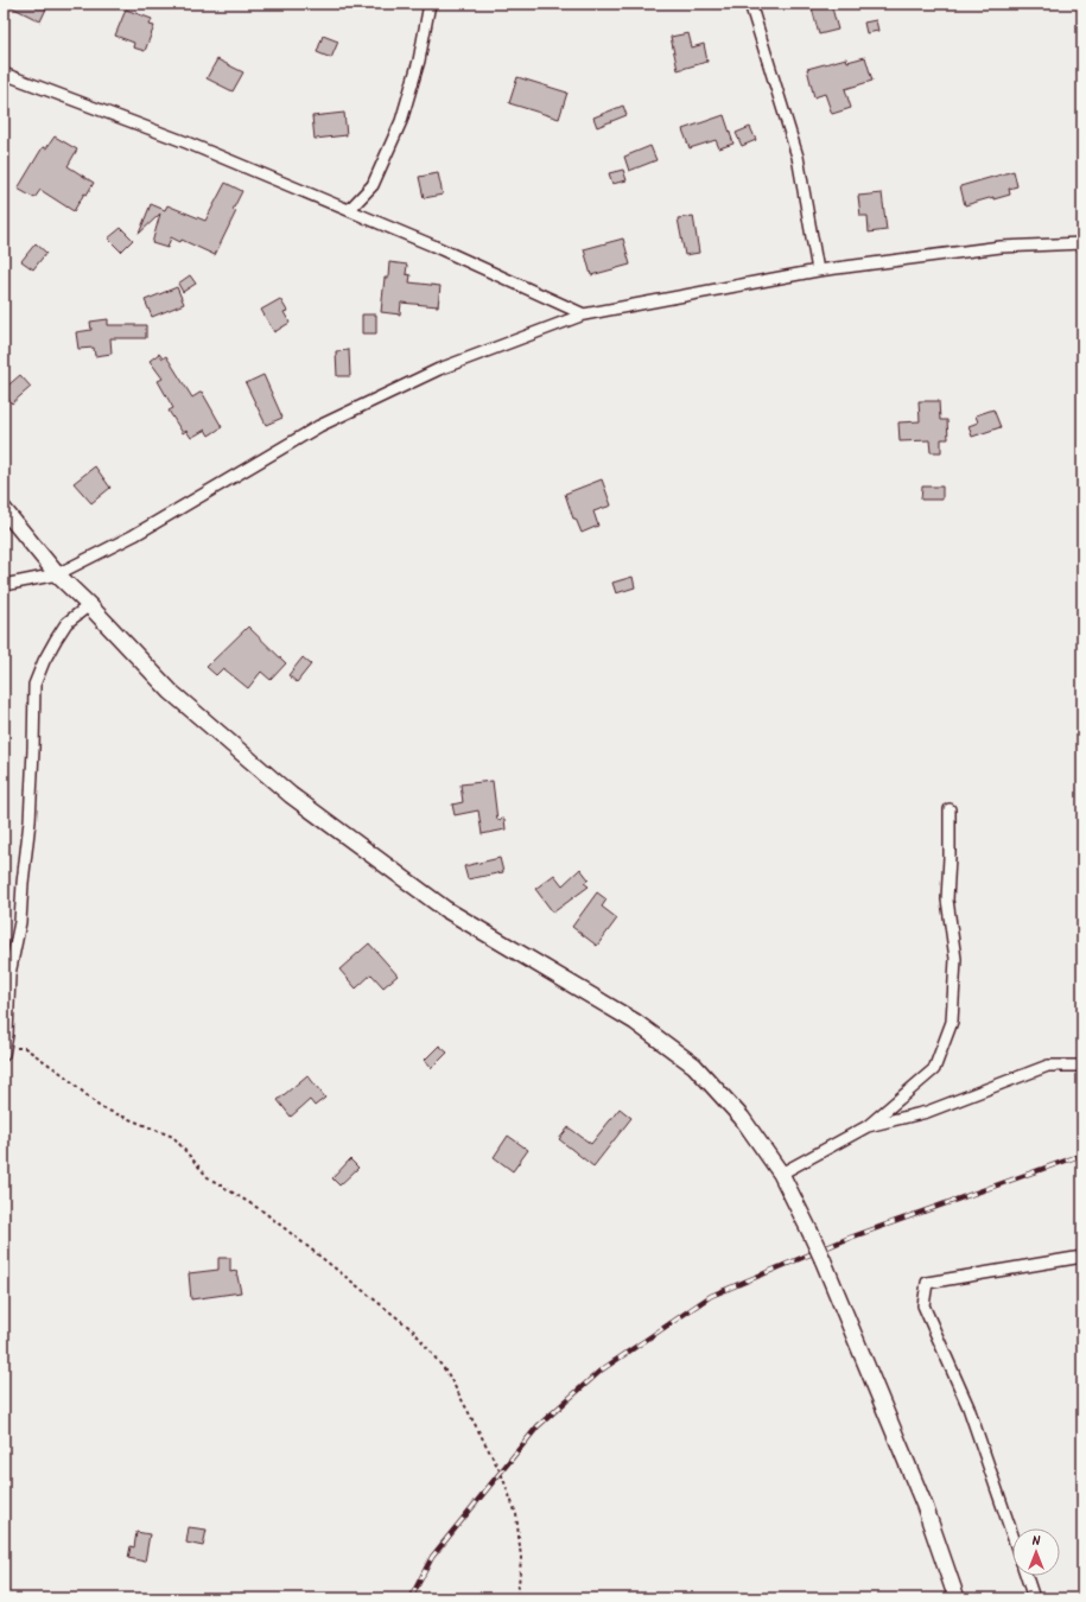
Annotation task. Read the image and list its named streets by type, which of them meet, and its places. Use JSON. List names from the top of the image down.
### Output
{
  "north": "top"
}
